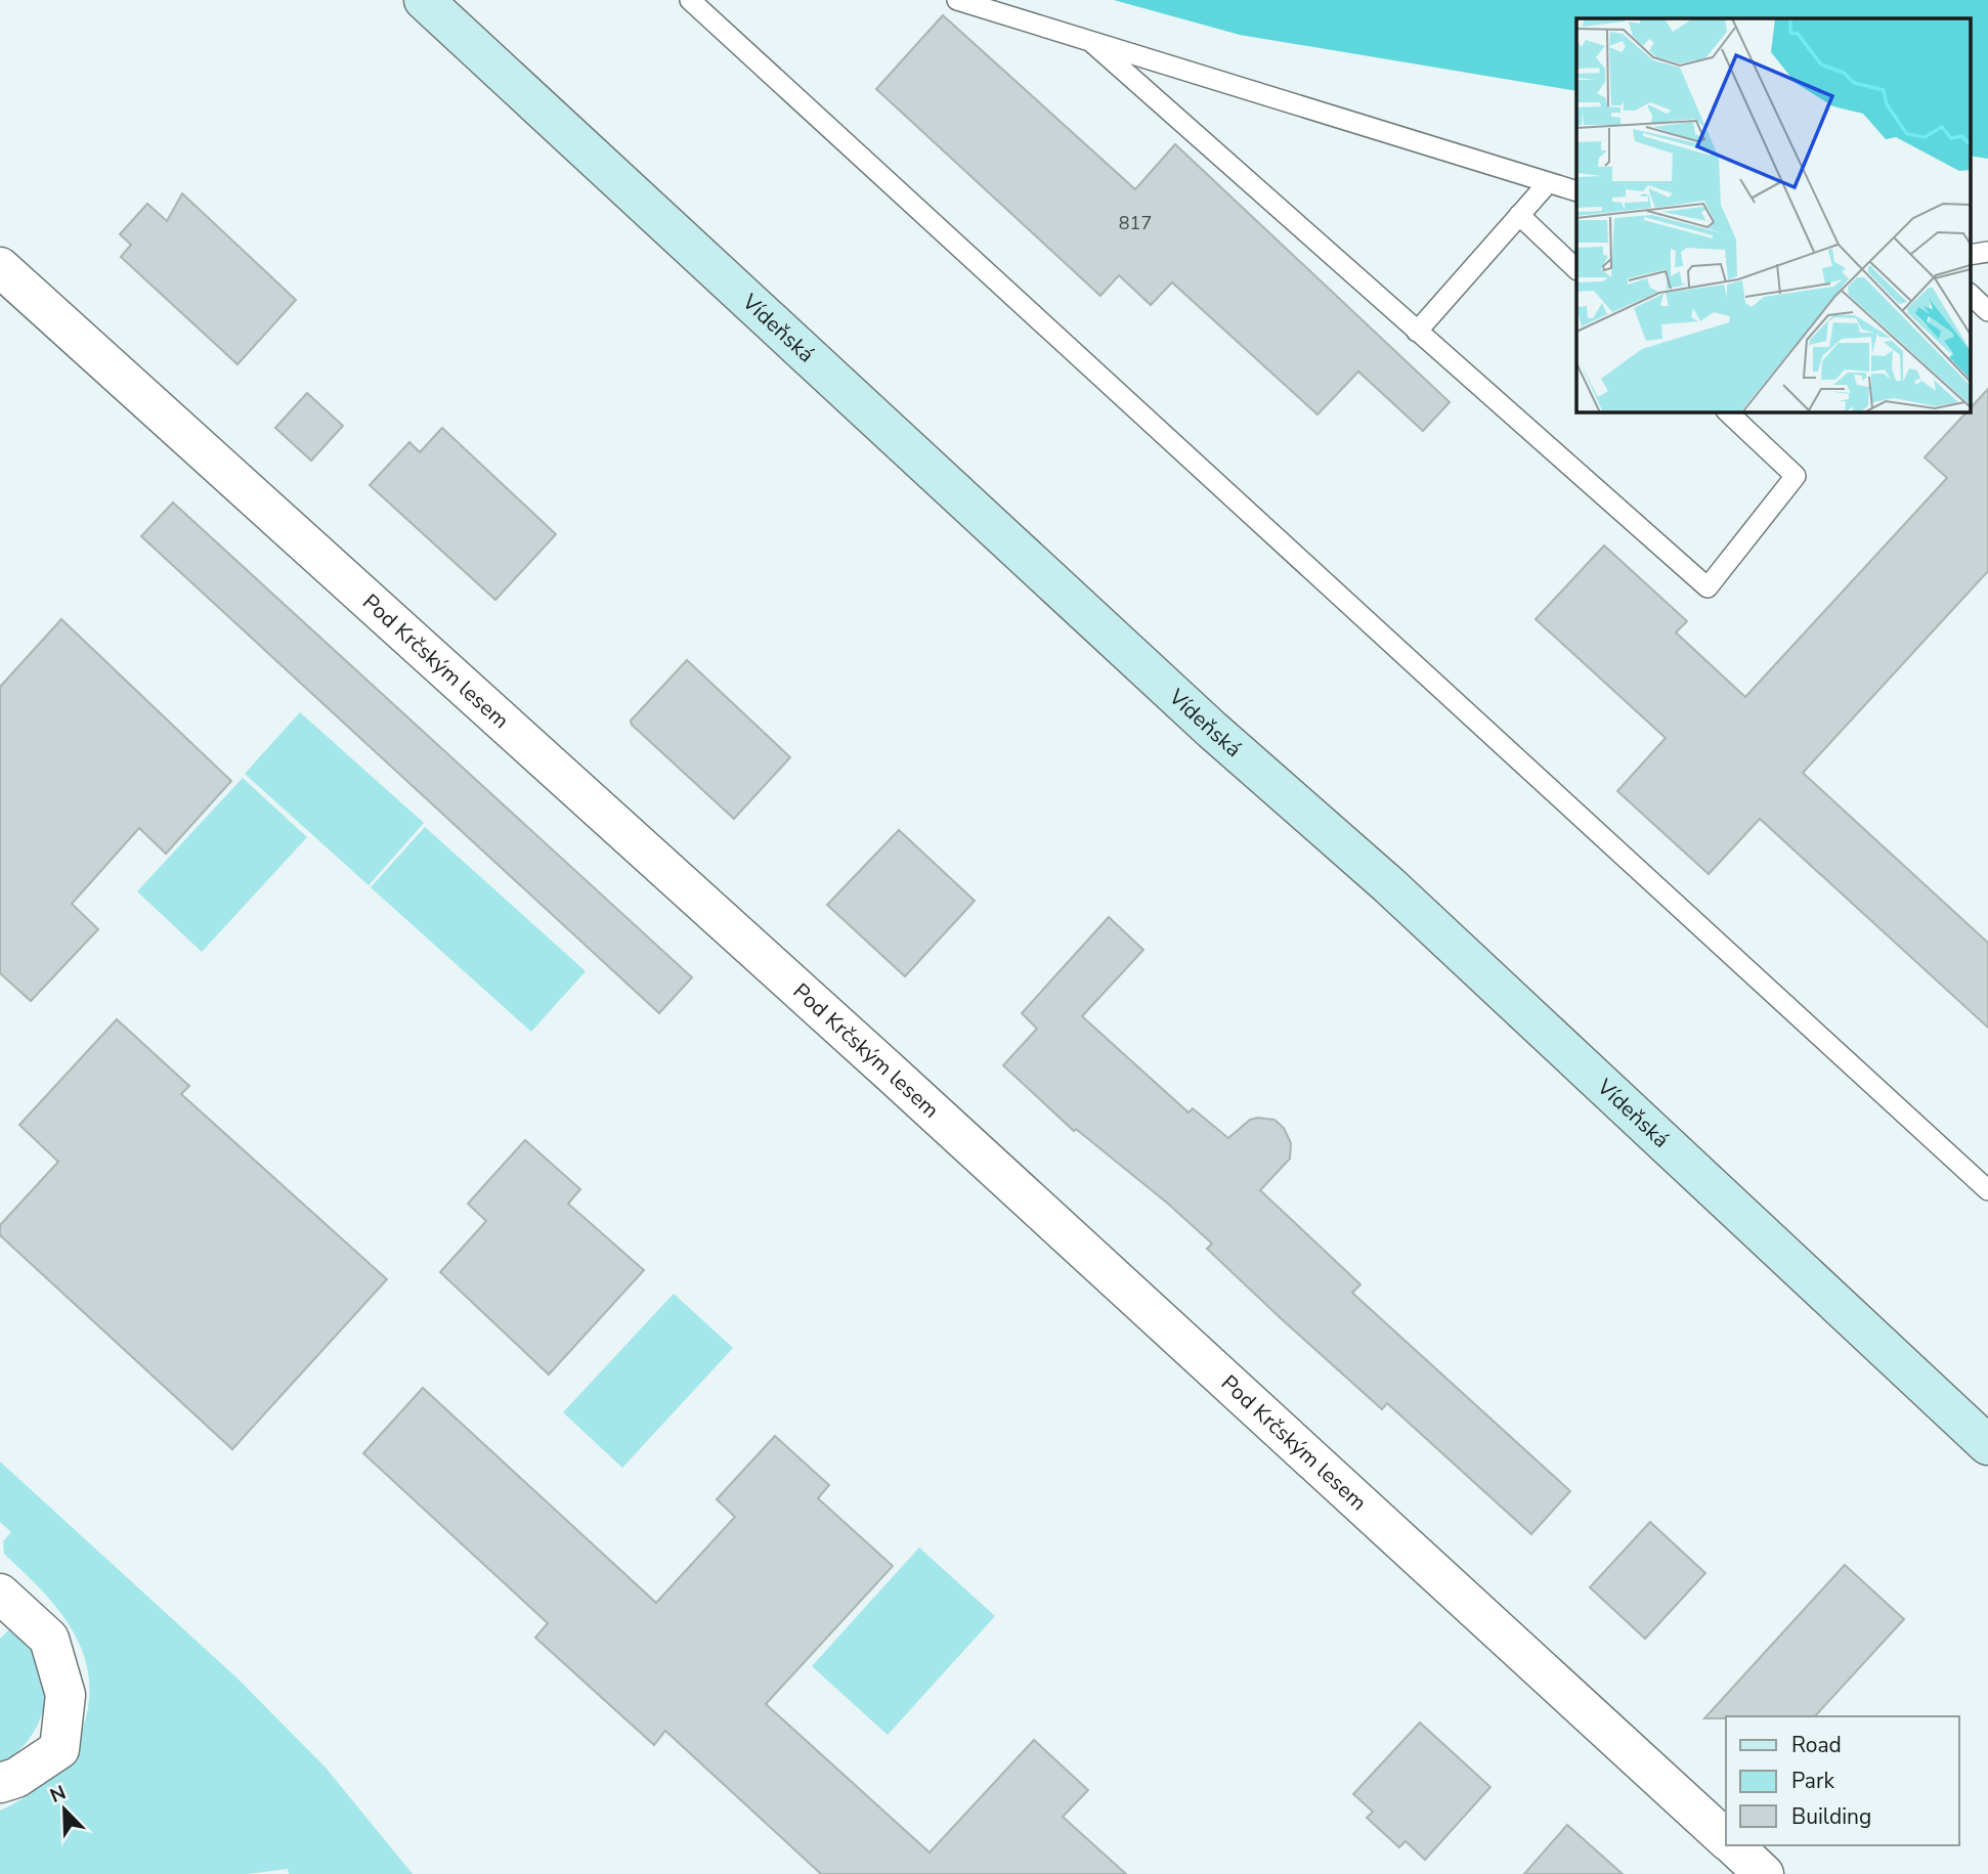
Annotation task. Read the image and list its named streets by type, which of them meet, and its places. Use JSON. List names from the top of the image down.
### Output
{
  "streets": {
    "main road": ["Vídeňská"],
    "street": ["Pod Krčským lesem"]
  },
  "house_numbers": ["817"],
  "legend": ["Road", "Park", "Building"],
  "north": "top left"
}
